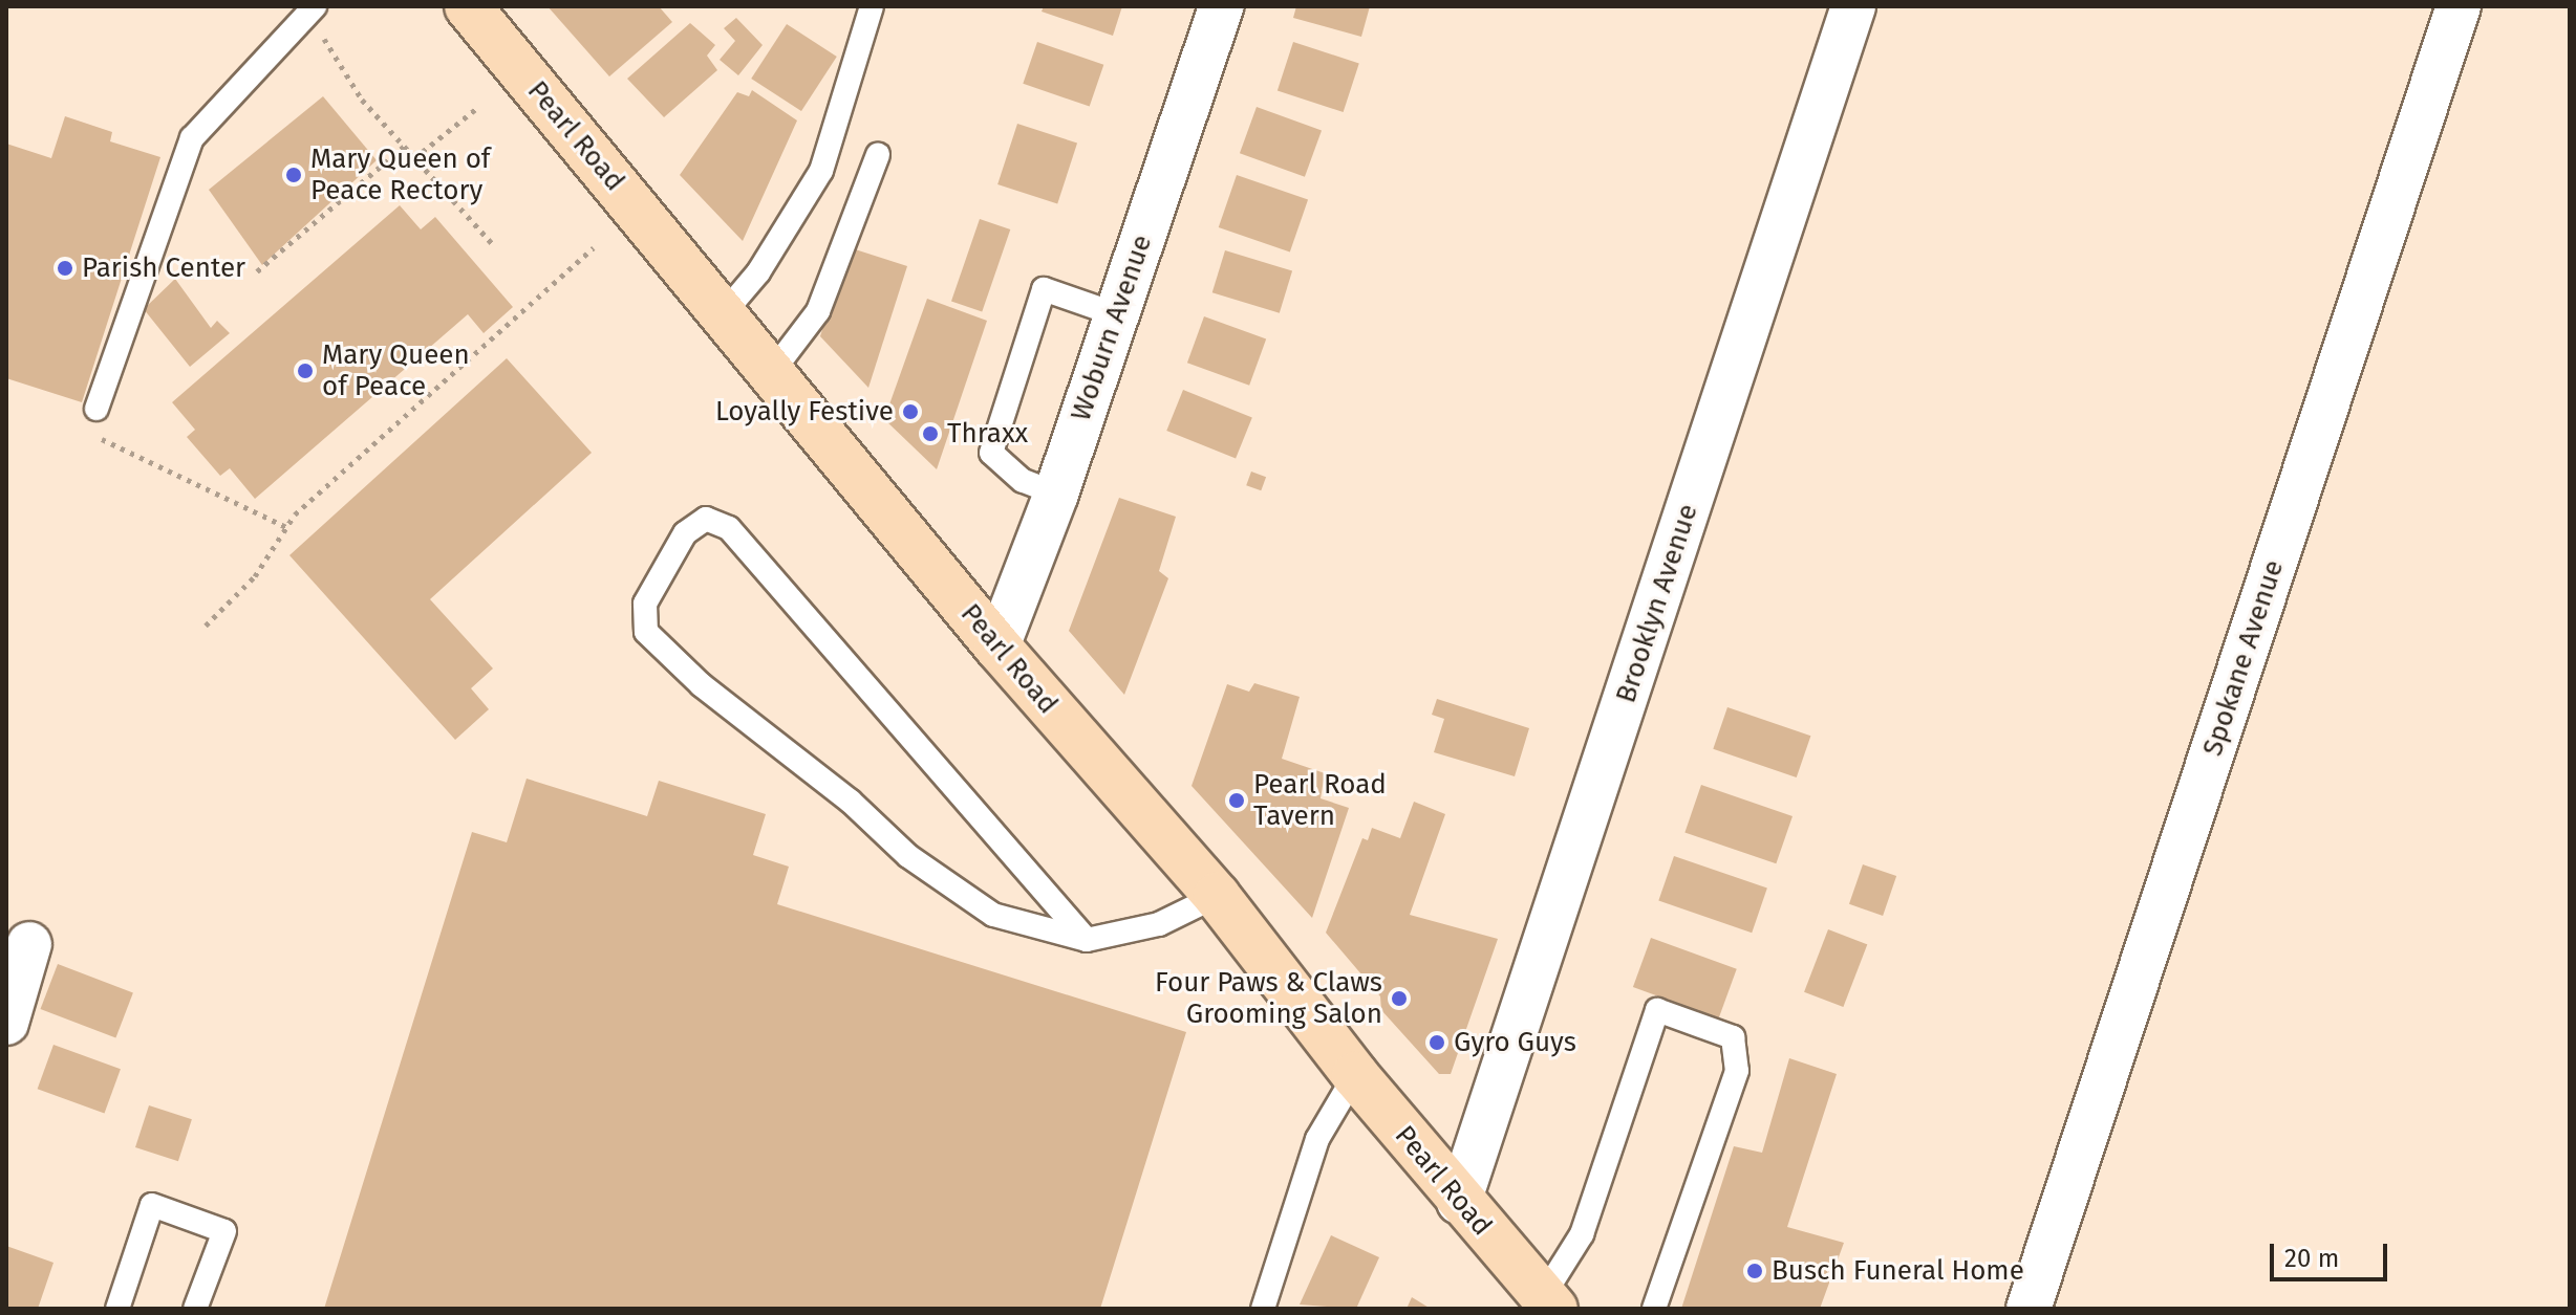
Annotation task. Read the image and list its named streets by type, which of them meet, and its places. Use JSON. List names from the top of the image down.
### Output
{
  "streets": {
    "main road": ["Pearl Road"],
    "street": ["Woburn Avenue", "Brooklyn Avenue", "Spokane Avenue"]
  },
  "crossings": [
    ["Pearl Road", "Woburn Avenue"],
    ["Pearl Road", "Brooklyn Avenue"]
  ],
  "places": [
    "Mary Queen of Peace Rectory",
    "Parish Center",
    "Mary Queen of Peace",
    "Loyally Festive",
    "Thraxx",
    "Pearl Road Tavern",
    "Four Paws & Claws Grooming Salon",
    "Gyro Guys",
    "Busch Funeral Home"
  ],
  "scale_bar": "20 m"
}
